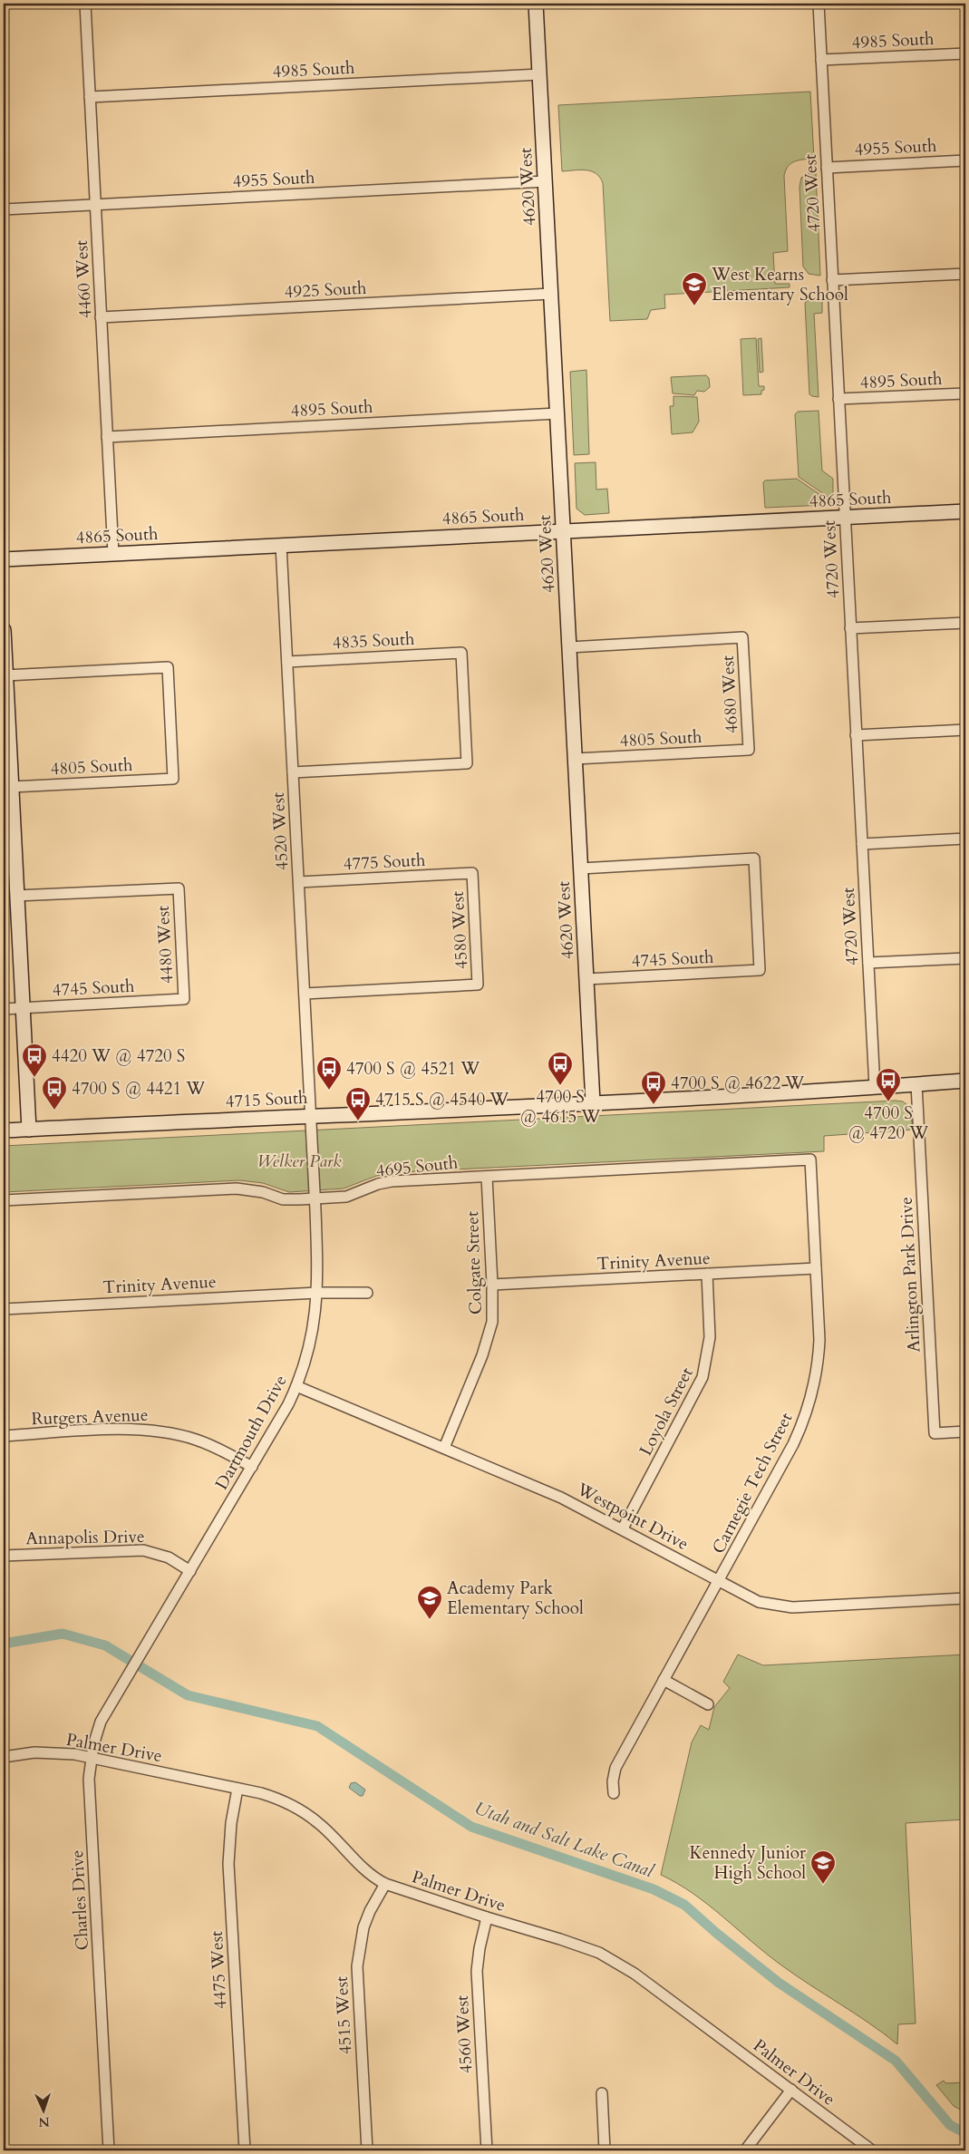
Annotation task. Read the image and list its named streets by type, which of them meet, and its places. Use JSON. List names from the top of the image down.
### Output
{
  "streets": {
    "street": [
      "4985 South",
      "4955 South",
      "4620 West",
      "4720 West",
      "4460 West",
      "4925 South",
      "4895 South",
      "4865 South",
      "4835 South",
      "4680 West",
      "4805 South",
      "4520 West",
      "4775 South",
      "4580 West",
      "4480 West",
      "4745 South",
      "4715 South",
      "4695 South",
      "Trinity Avenue",
      "Colgate Street",
      "Arlington Park Drive",
      "Loyola Street",
      "Rutgers Avenue",
      "Dartmouth Drive",
      "Carnegie Tech Street",
      "Westpoint Drive",
      "Annapolis Drive",
      "Palmer Drive",
      "Charles Drive",
      "4475 West",
      "4515 West",
      "4560 West"
    ]
  },
  "crossings": [
    ["4985 South", "4620 West"],
    ["4985 South", "4720 West"],
    ["4985 South", "4460 West"],
    ["4955 South", "4620 West"],
    ["4955 South", "4720 West"],
    ["4955 South", "4460 West"],
    ["4620 West", "4925 South"],
    ["4620 West", "4895 South"],
    ["4620 West", "4865 South"],
    ["4620 West", "4680 West"],
    ["4620 West", "4805 South"],
    ["4620 West", "4745 South"],
    ["4620 West", "4715 South"],
    ["4720 West", "4895 South"],
    ["4720 West", "4865 South"],
    ["4720 West", "4715 South"],
    ["4460 West", "4925 South"],
    ["4460 West", "4895 South"],
    ["4460 West", "4865 South"],
    ["4865 South", "4520 West"],
    ["4835 South", "4520 West"],
    ["4680 West", "4805 South"],
    ["4520 West", "4775 South"],
    ["4520 West", "4580 West"],
    ["4520 West", "4715 South"],
    ["4520 West", "Dartmouth Drive"],
    ["4775 South", "4580 West"],
    ["4480 West", "4745 South"],
    ["4715 South", "Arlington Park Drive"],
    ["4715 South", "Dartmouth Drive"],
    ["4695 South", "Colgate Street"],
    ["4695 South", "Dartmouth Drive"],
    ["4695 South", "Carnegie Tech Street"],
    ["Trinity Avenue", "Colgate Street"],
    ["Trinity Avenue", "Loyola Street"],
    ["Trinity Avenue", "Dartmouth Drive"],
    ["Trinity Avenue", "Carnegie Tech Street"],
    ["Colgate Street", "Westpoint Drive"],
    ["Loyola Street", "Westpoint Drive"],
    ["Rutgers Avenue", "Dartmouth Drive"],
    ["Dartmouth Drive", "Westpoint Drive"],
    ["Dartmouth Drive", "Annapolis Drive"],
    ["Dartmouth Drive", "Charles Drive"],
    ["Carnegie Tech Street", "Westpoint Drive"],
    ["Palmer Drive", "Charles Drive"],
    ["Palmer Drive", "4475 West"],
    ["Palmer Drive", "4515 West"],
    ["Palmer Drive", "4560 West"]
  ],
  "water": ["Utah and Salt Lake Canal"],
  "parks": ["Welker Park"],
  "places": {
    "school or university": ["West Kearns Elementary School", "Academy Park Elementary School", "Kennedy Junior High School"],
    "bus stop": [
      "4420 W @ 4720 S",
      "4700 S @ 4615 W",
      "4700 S @ 4521 W",
      "4700 S @ 4720 W",
      "4700 S @ 4622 W",
      "4700 S @ 4421 W",
      "4715 S @ 4540 W"
    ]
  },
  "north": "bottom"
}
